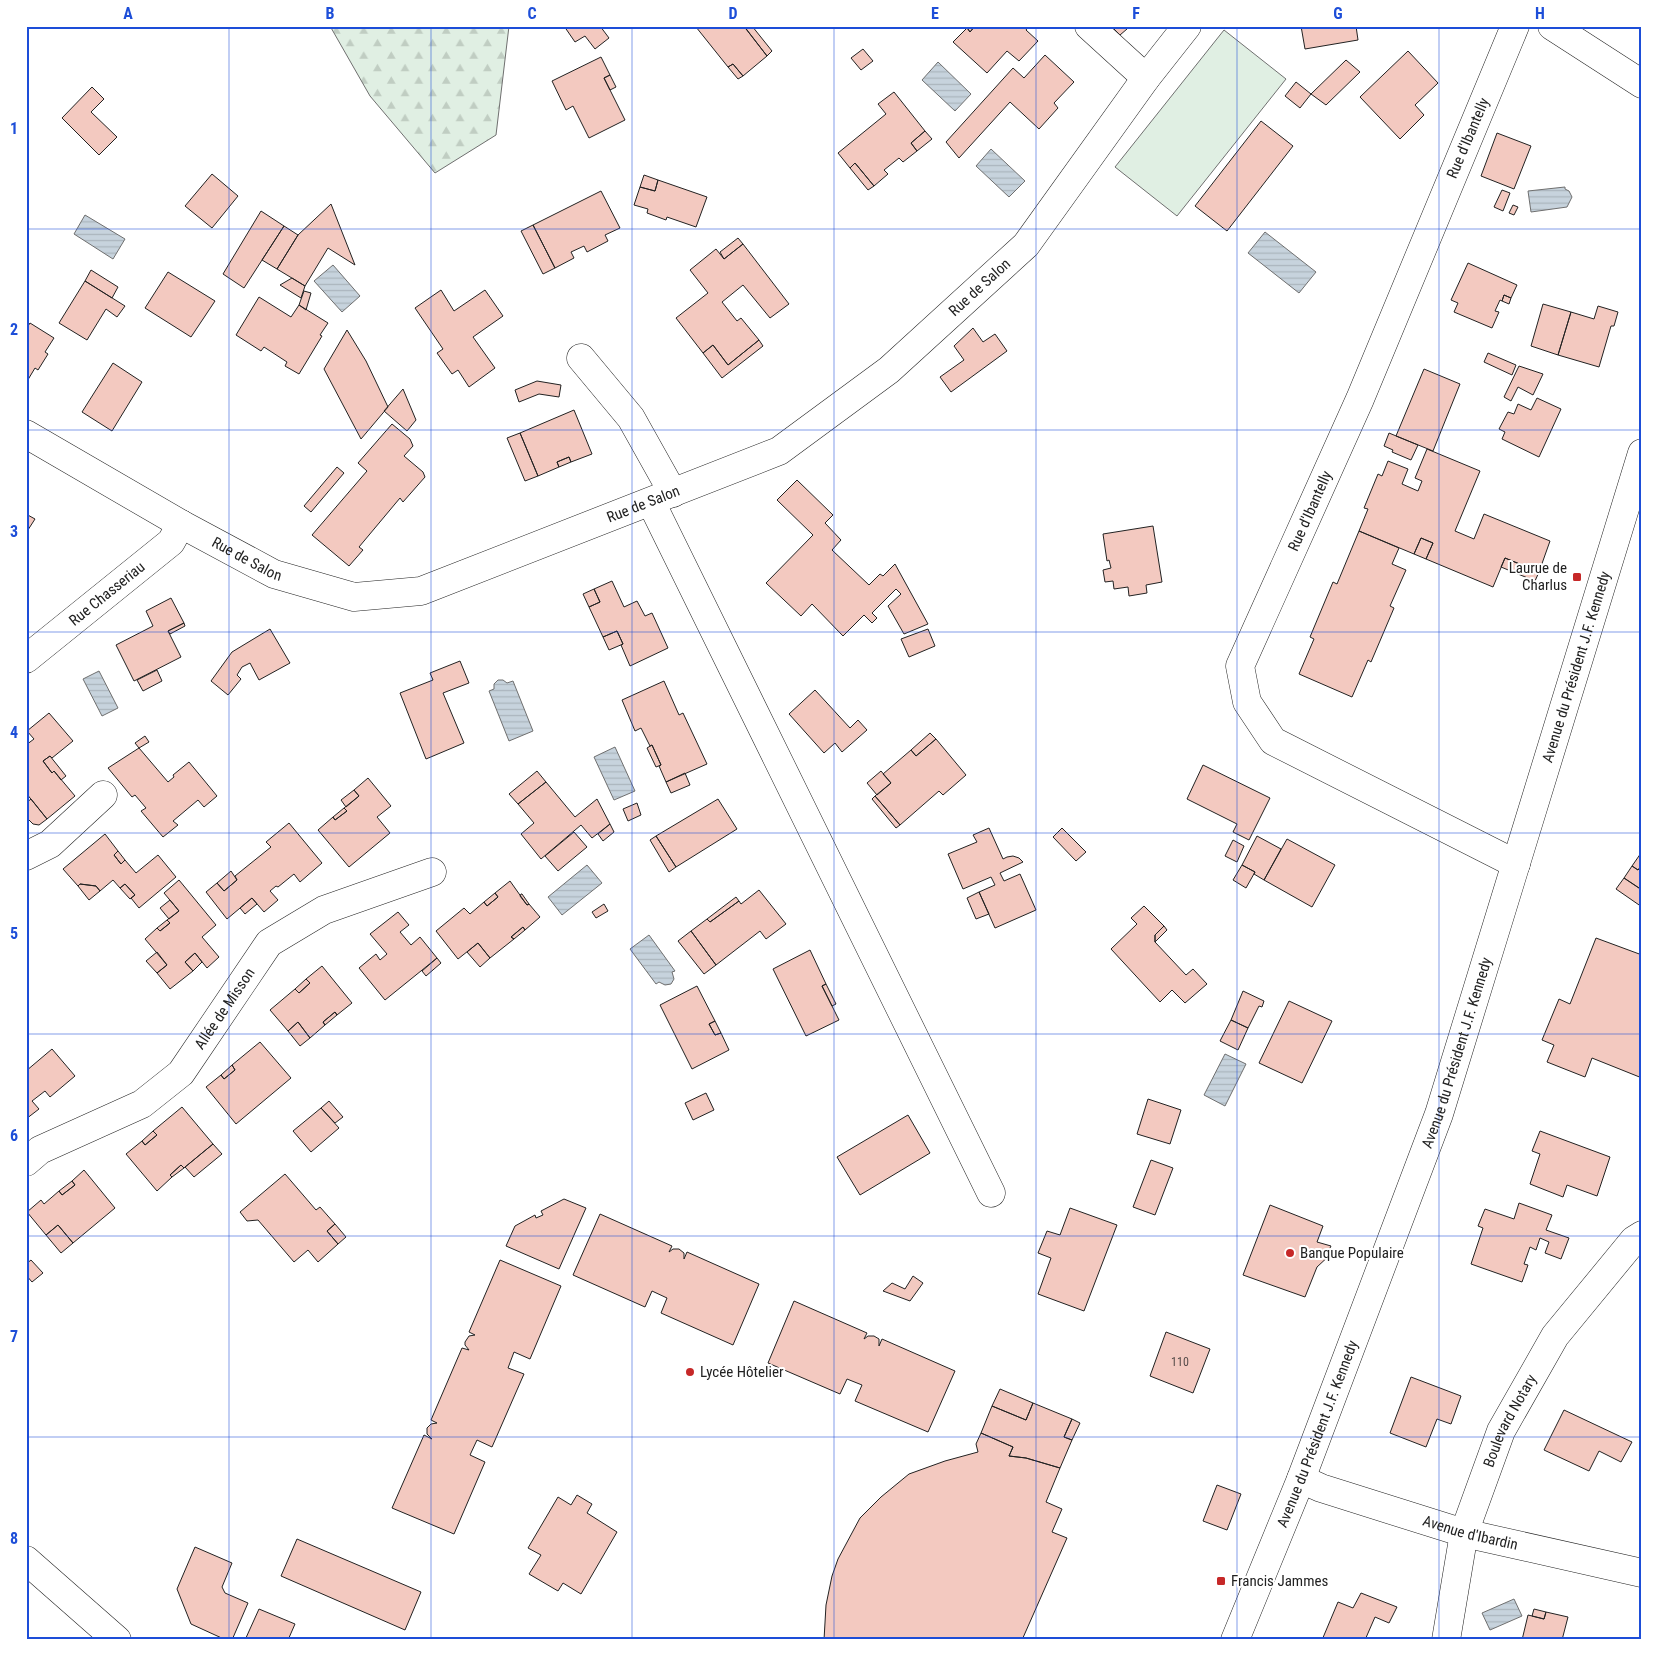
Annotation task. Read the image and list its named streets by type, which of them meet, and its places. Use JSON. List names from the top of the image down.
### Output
{
  "streets": {
    "street": [
      "Rue d'Ibantelly",
      "Rue de Salon",
      "Rue Chasseriau",
      "Avenue du Président J.F. Kennedy",
      "Allée de Misson",
      "Boulevard Notary",
      "Avenue d'Ibardin"
    ]
  },
  "crossings": [
    ["Rue d'Ibantelly", "Avenue du Président J.F. Kennedy"],
    ["Rue de Salon", "Rue Chasseriau"],
    ["Avenue du Président J.F. Kennedy", "Avenue d'Ibardin"],
    ["Boulevard Notary", "Avenue d'Ibardin"]
  ],
  "places": {
    "transit": ["Laurue de Charlus", "Francis Jammes"],
    "other": ["Banque Populaire", "Lycée Hôtelier"]
  },
  "house_numbers": ["110"],
  "grid": {
    "columns": [
      "A",
      "B",
      "C",
      "D",
      "E",
      "F",
      "G",
      "H"
    ],
    "rows": [
      "1",
      "2",
      "3",
      "4",
      "5",
      "6",
      "7",
      "8"
    ]
  }
}
